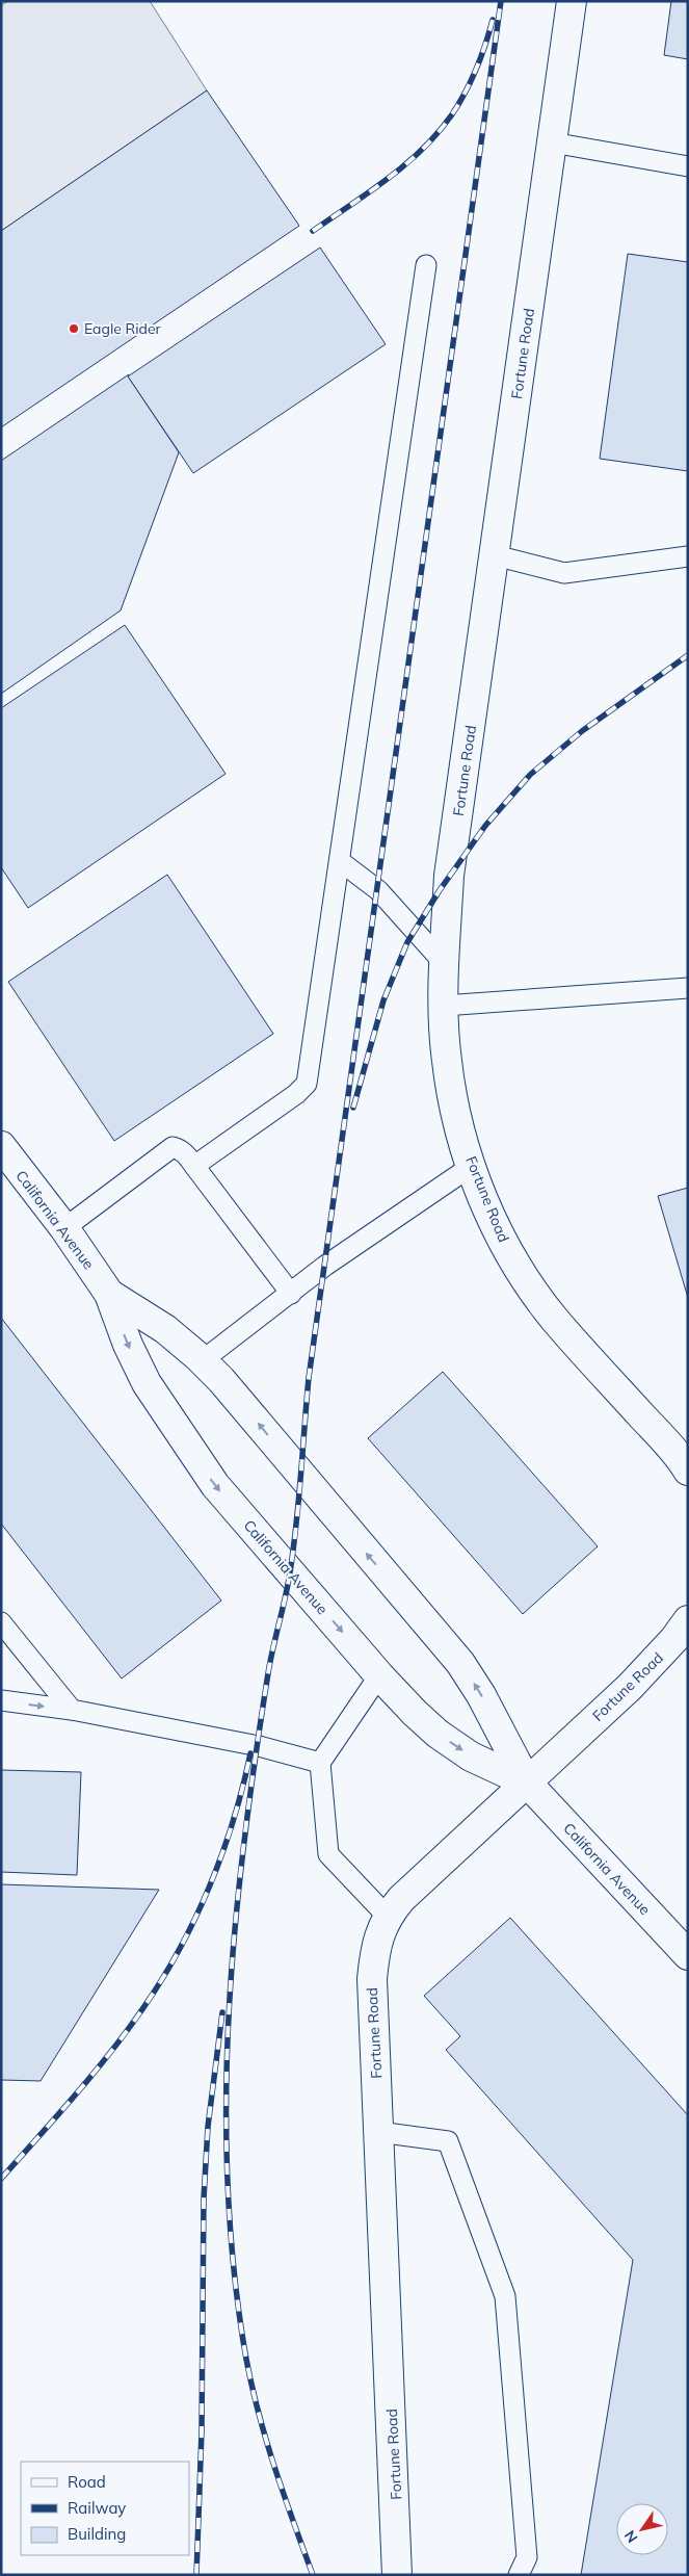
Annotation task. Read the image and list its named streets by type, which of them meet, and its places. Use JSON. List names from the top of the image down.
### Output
{
  "streets": {
    "street": ["Fortune Road", "California Avenue"]
  },
  "crossings": [
    ["Fortune Road", "California Avenue"]
  ],
  "places": ["Eagle Rider"],
  "legend": ["Road", "Railway", "Building"],
  "north": "bottom left"
}
